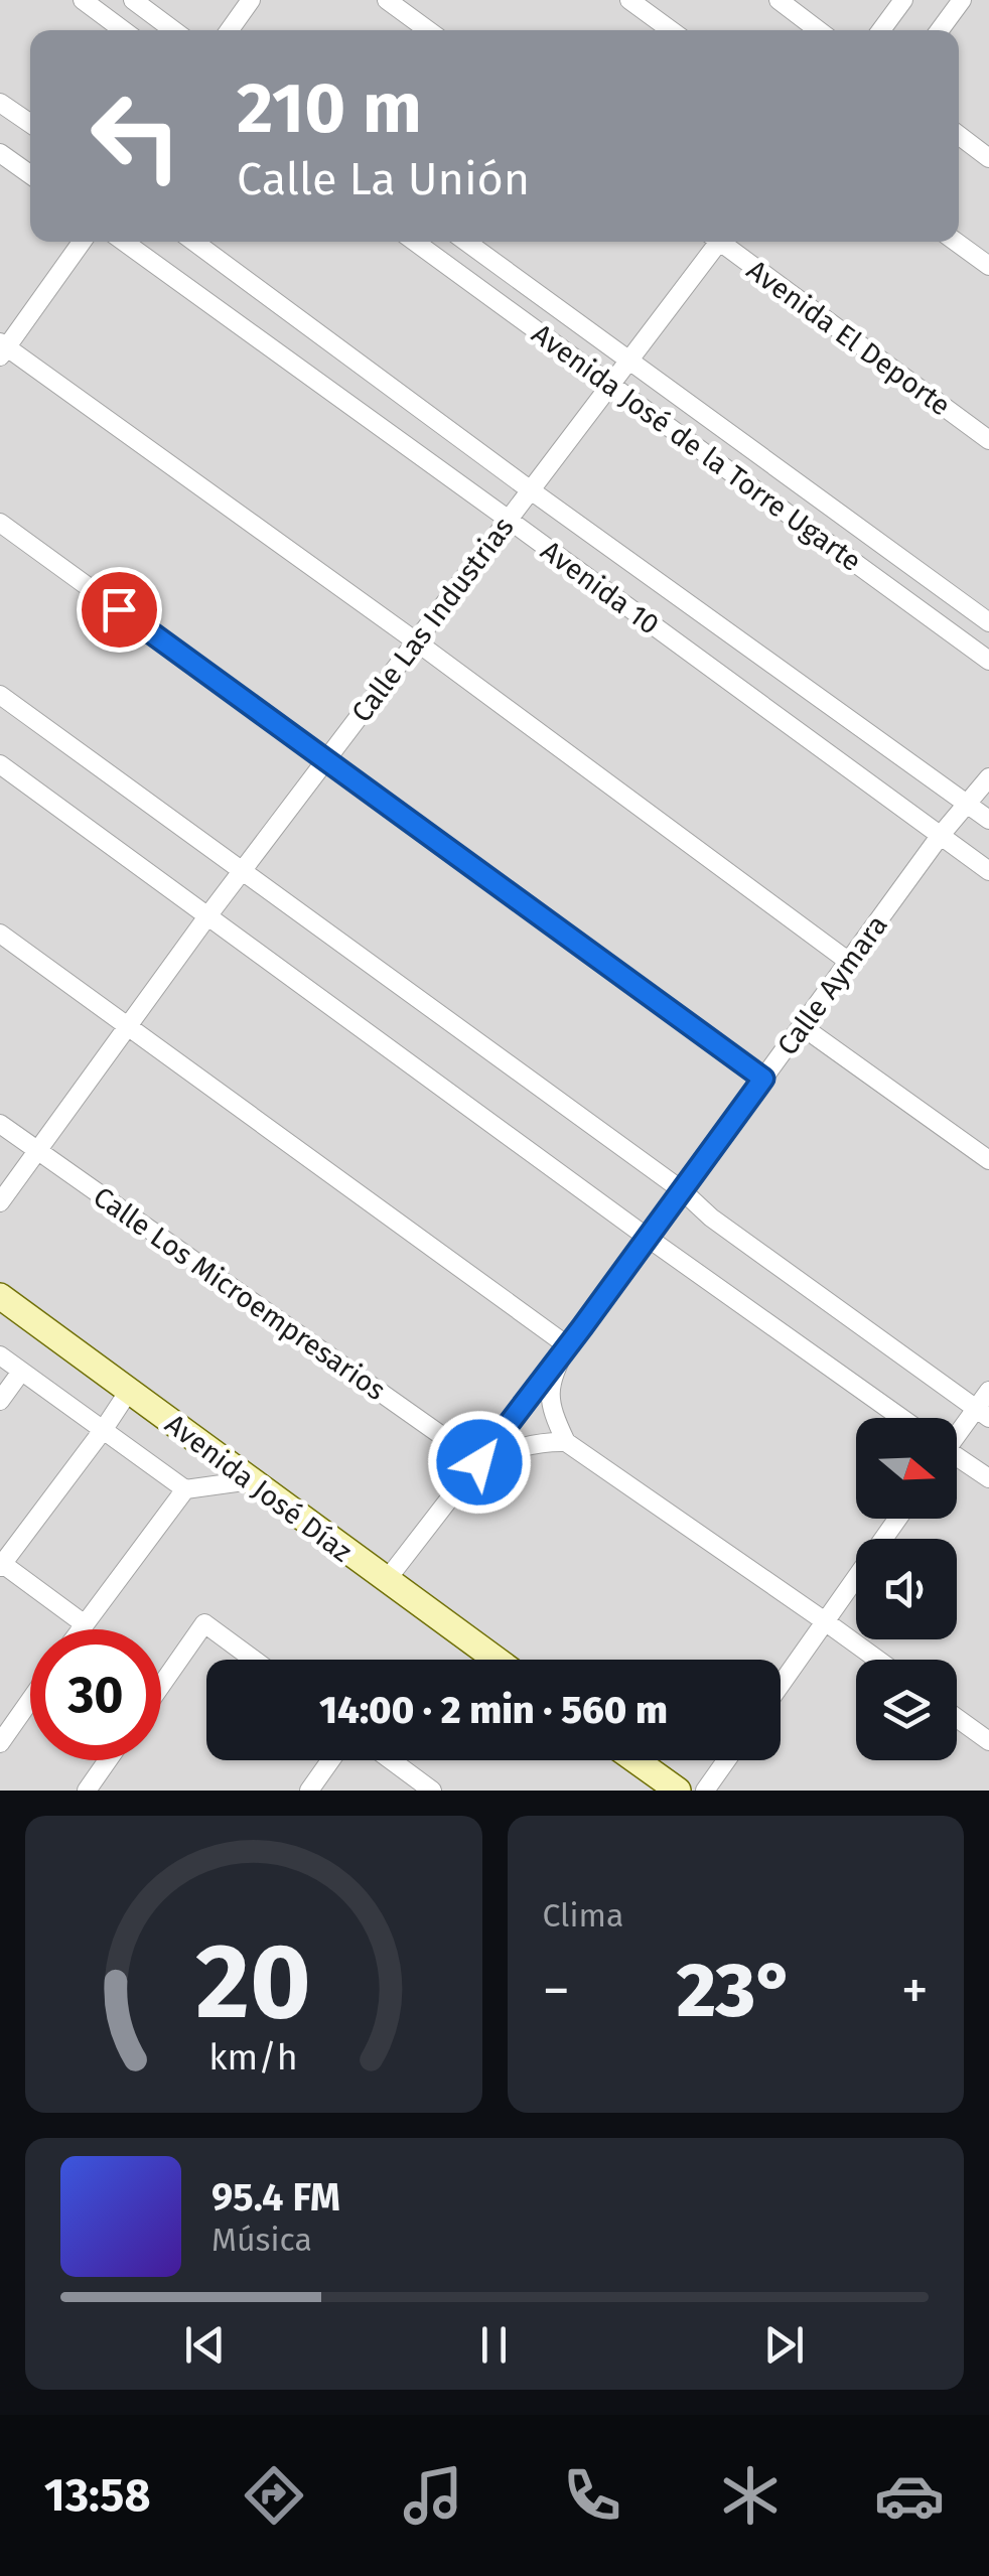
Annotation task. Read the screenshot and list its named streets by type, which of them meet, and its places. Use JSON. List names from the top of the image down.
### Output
{
  "streets": {
    "street": [
      "Avenida El Deporte",
      "Avenida José de la Torre Ugarte",
      "Avenida 10",
      "Calle Las Industrias",
      "Calle Aymara",
      "Calle Los Microempresarios",
      "Avenida José Díaz"
    ]
  },
  "crossings": [
    ["Avenida José de la Torre Ugarte", "Calle Las Industrias"],
    ["Avenida 10", "Calle Las Industrias"],
    ["Avenida 10", "Calle Aymara"],
    ["Calle Las Industrias", "Calle Los Microempresarios"],
    ["Calle Aymara", "Calle Los Microempresarios"],
    ["Calle Aymara", "Avenida José Díaz"]
  ],
  "north": "right",
  "page": {
    "turn": ["210 m", "Calle La Unión"],
    "limit": "30",
    "trip": "14:00 · 2 min · 560 m",
    "tile": "Clima",
    "heat": ["−", "23°", "+"],
    "song": ["95.4 FM", "Música"],
    "tabs": "13:58",
    "gauge": ["20", "km/h"]
  }
}
